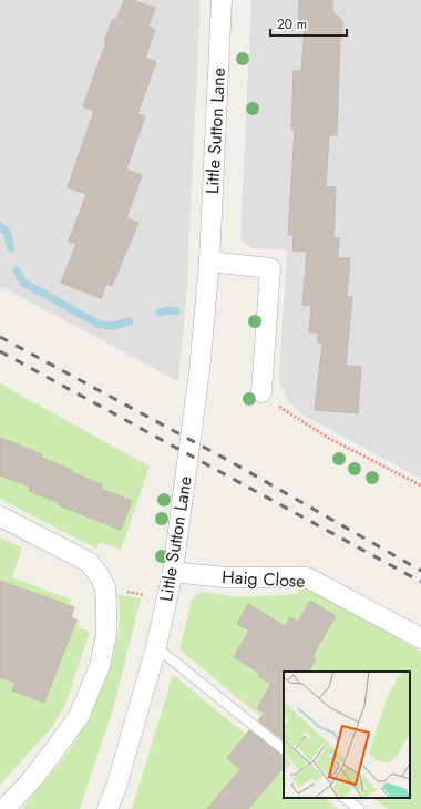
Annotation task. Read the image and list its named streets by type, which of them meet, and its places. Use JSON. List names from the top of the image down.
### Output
{
  "streets": {
    "street": ["Little Sutton Lane", "Haig Close"]
  },
  "crossings": [
    ["Little Sutton Lane", "Haig Close"]
  ],
  "scale_bar": "20 m"
}
